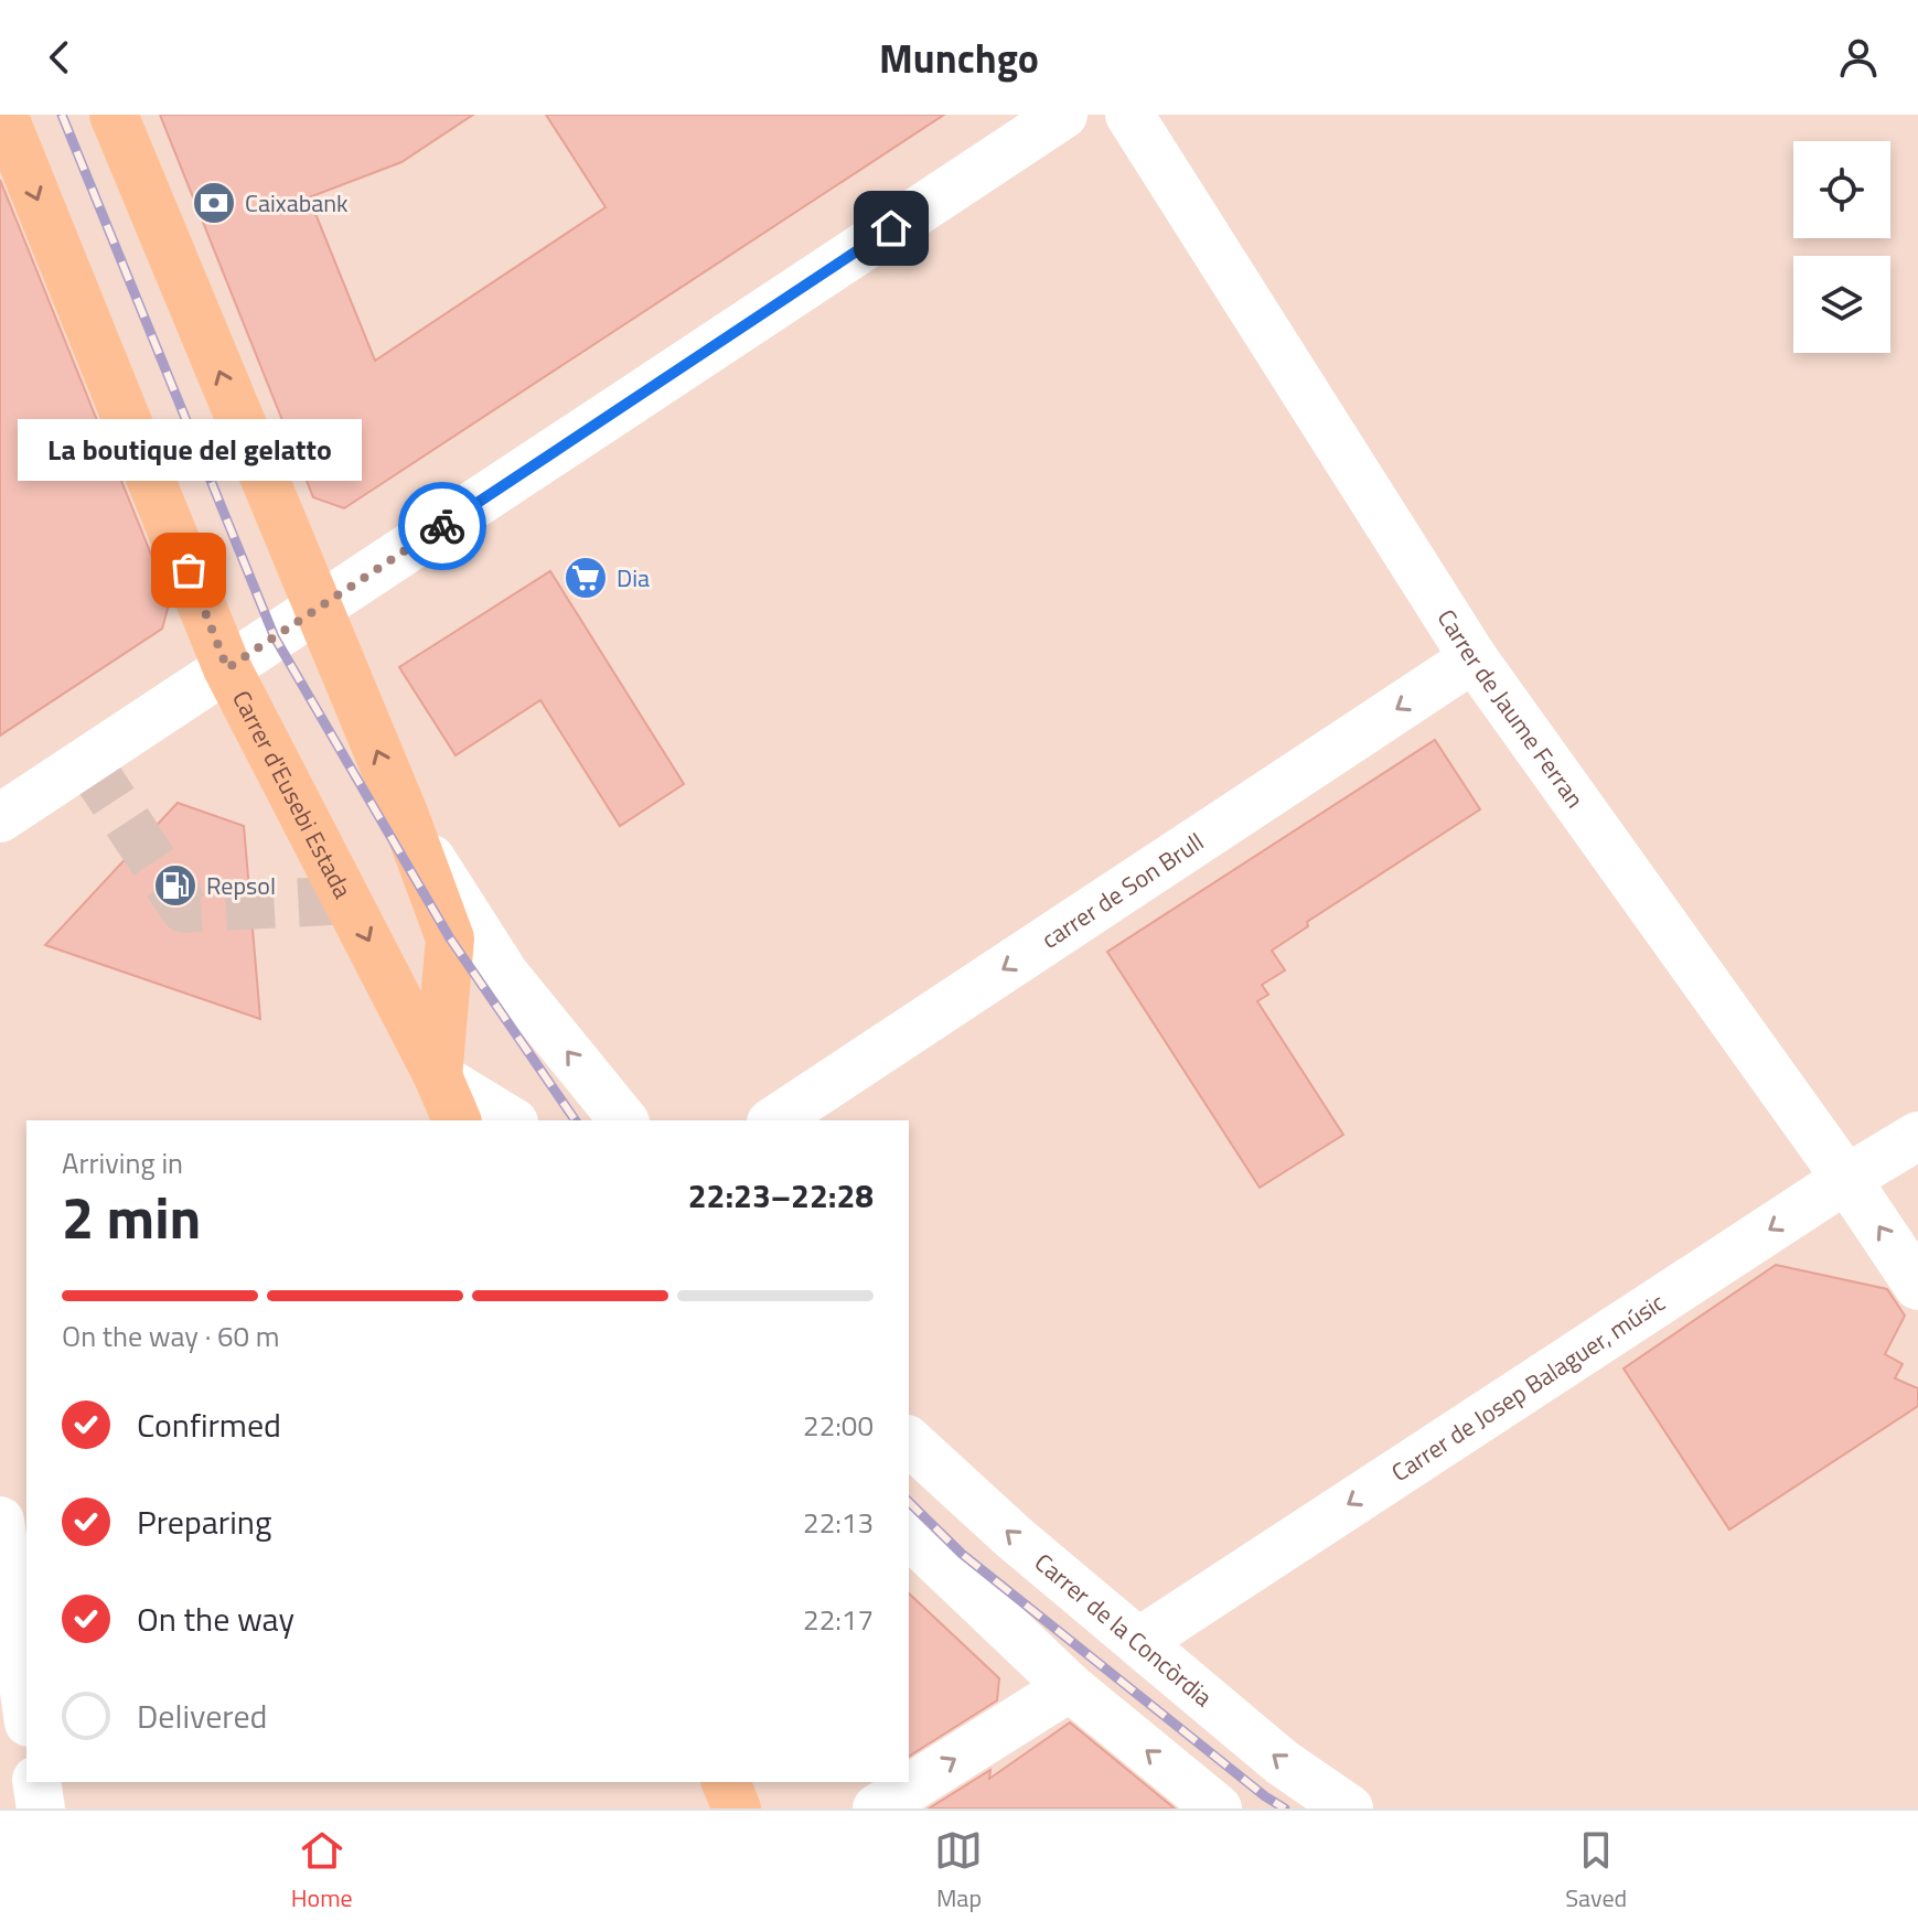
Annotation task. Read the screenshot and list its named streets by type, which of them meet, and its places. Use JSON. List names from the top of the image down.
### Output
{
  "streets": {
    "main road": ["Carrer d'Eusebi Estada"],
    "street": [
      "Carrer de Jaume Ferran",
      "carrer de Son Brull",
      "Carrer de Josep Balaguer, músic",
      "Carrer de la Concòrdia"
    ]
  },
  "crossings": [
    ["Carrer de Jaume Ferran", "carrer de Son Brull"],
    ["Carrer de Jaume Ferran", "Carrer de Josep Balaguer, músic"],
    ["Carrer de Josep Balaguer, músic", "Carrer de la Concòrdia"]
  ],
  "one_way": ["carrer de Son Brull", "Carrer de Josep Balaguer, músic"],
  "places": {
    "bank": ["Caixabank"],
    "other": ["La boutique del gelatto"],
    "supermarket": ["Dia"],
    "fuel station": ["Repsol"]
  },
  "page": {
    "header": "Munchgo",
    "bubble": "La boutique del gelatto",
    "heading": ["2 min", "Arriving in", "22:23–22:28"],
    "bar": "On the way · 60 m",
    "list": [
      ["Confirmed", "22:00"],
      ["Preparing", "22:13"],
      ["On the way", "22:17"],
      "Delivered"
    ],
    "tabs": ["Home", "Map", "Saved"]
  }
}
